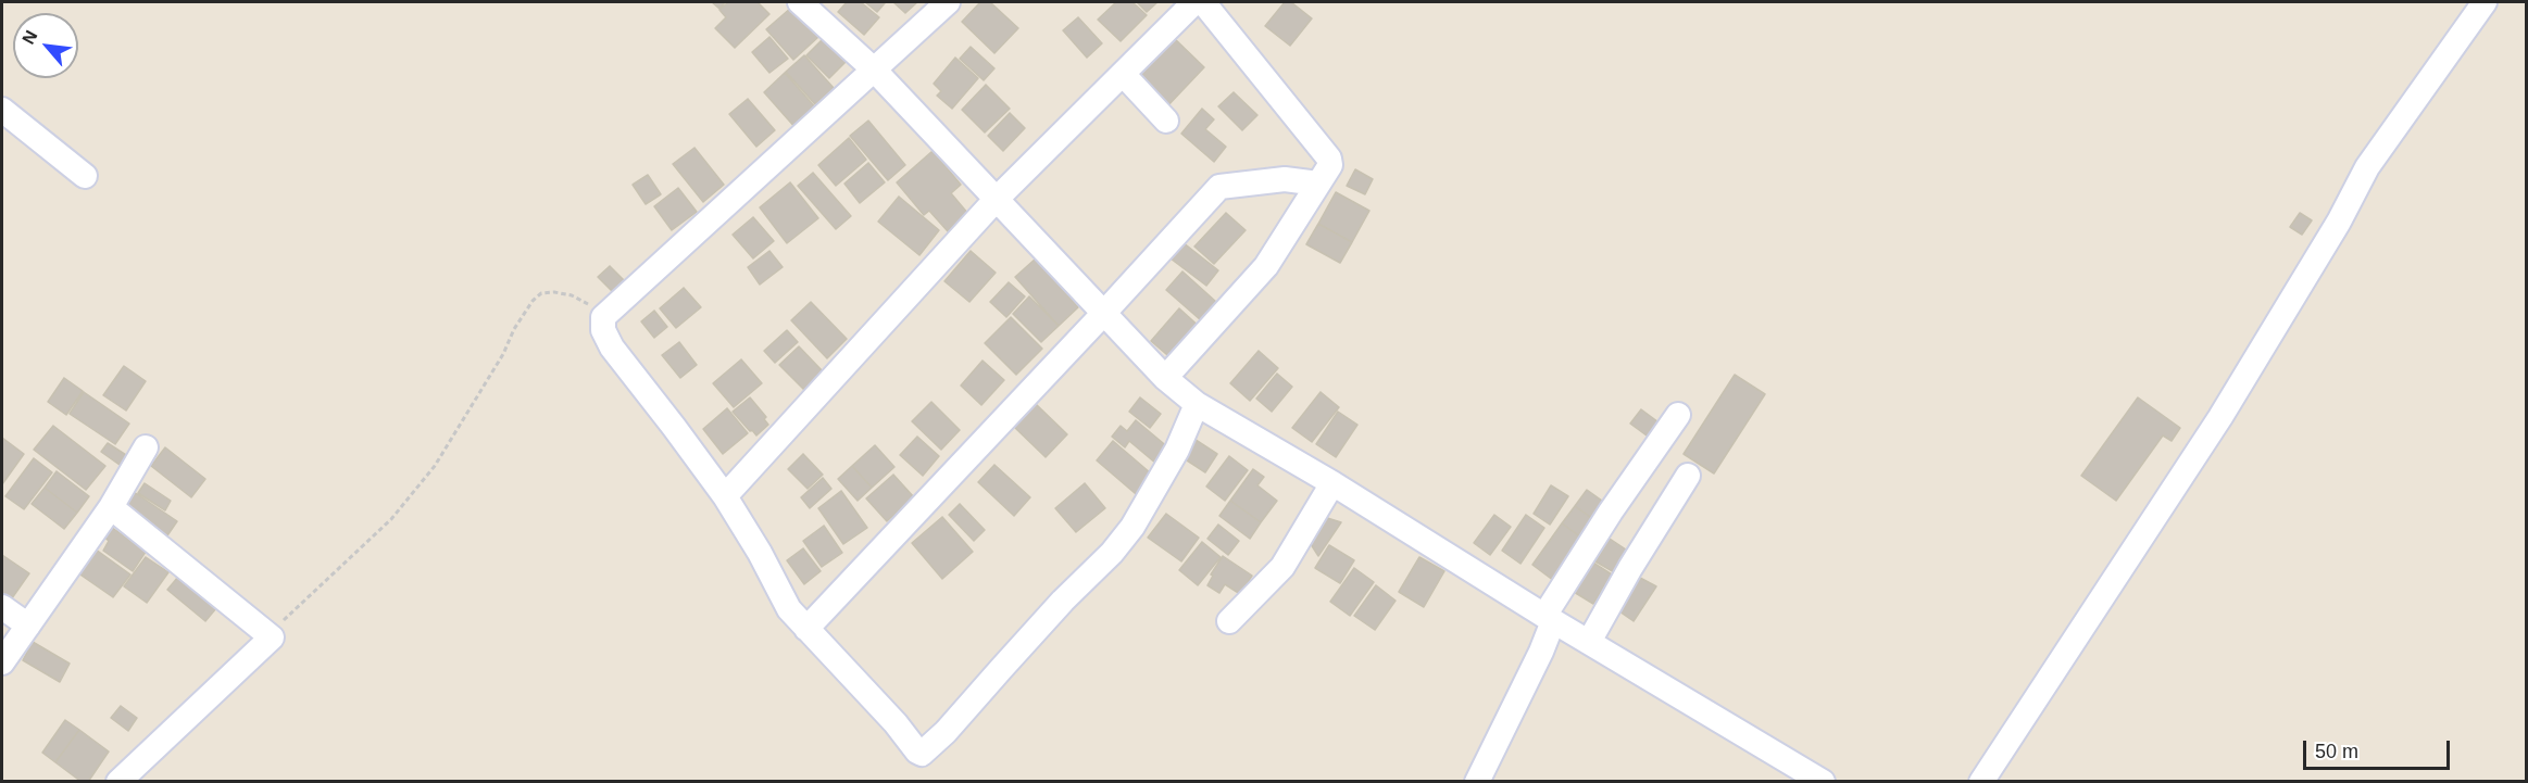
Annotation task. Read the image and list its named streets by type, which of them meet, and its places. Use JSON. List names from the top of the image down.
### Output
{
  "scale_bar": "50 m",
  "north": "top left"
}
